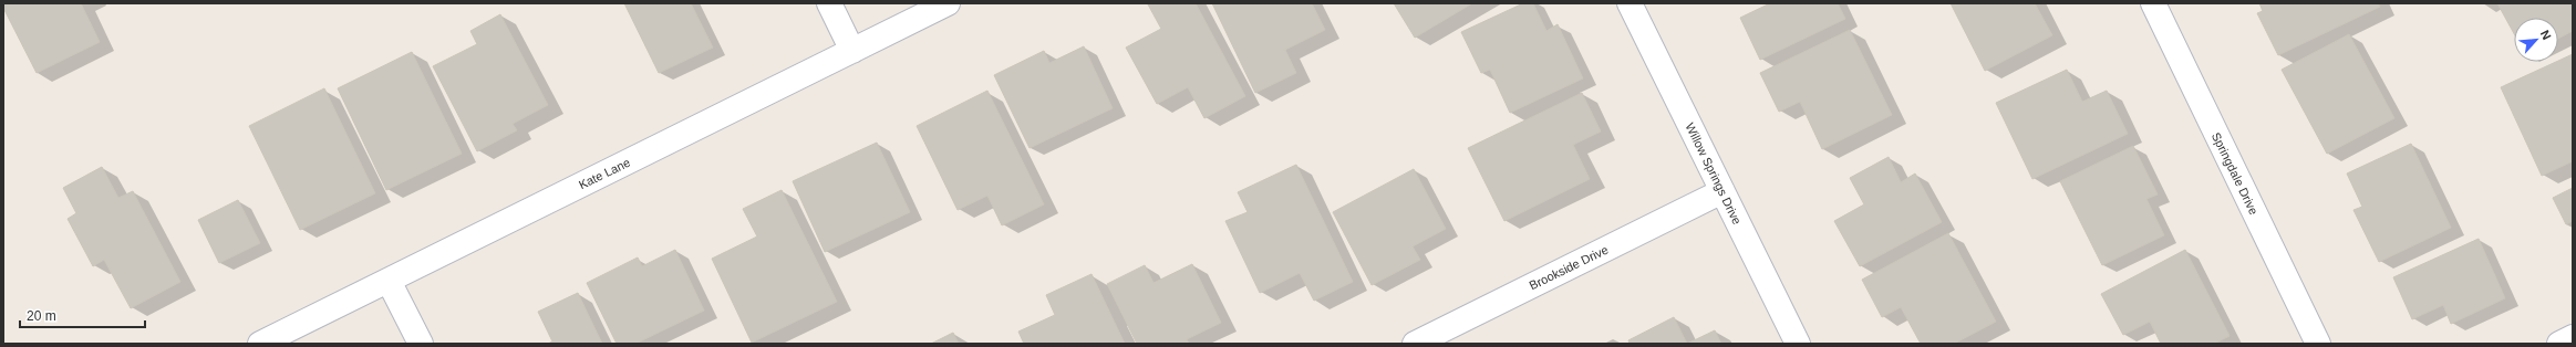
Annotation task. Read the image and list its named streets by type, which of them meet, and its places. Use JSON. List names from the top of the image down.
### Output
{
  "streets": {
    "street": [
      "Kate Lane",
      "Willow Springs Drive",
      "Springdale Drive",
      "Brookside Drive"
    ]
  },
  "crossings": [
    ["Willow Springs Drive", "Brookside Drive"]
  ],
  "scale_bar": "20 m",
  "north": "top right"
}
